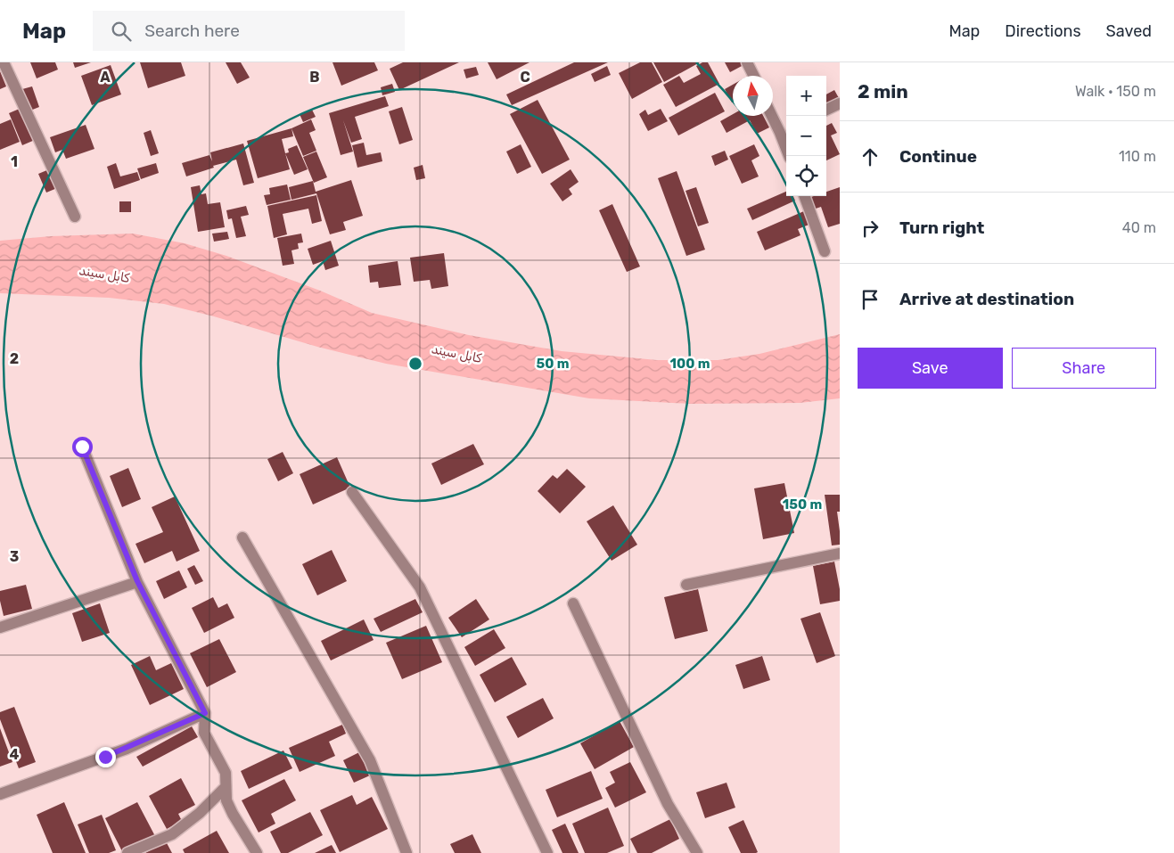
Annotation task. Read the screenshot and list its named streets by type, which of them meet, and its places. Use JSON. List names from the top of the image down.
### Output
{
  "water": ["کابل سيند"],
  "north": "top",
  "page": {
    "header": "Map",
    "search": "Search here",
    "nav": ["Map", "Directions", "Saved"],
    "heading": ["2 min", "Walk · 150 m"],
    "map_buttons": ["+", "−"],
    "list": [
      ["Continue", "110 m"],
      ["Turn right", "40 m"],
      "Arrive at destination"
    ],
    "buttons": ["Save", "Share"]
  },
  "grid": {
    "columns": ["A", "B", "C"],
    "rows": [
      "1",
      "2",
      "3",
      "4"
    ]
  },
  "rings": ["50 m", "100 m", "150 m"]
}
